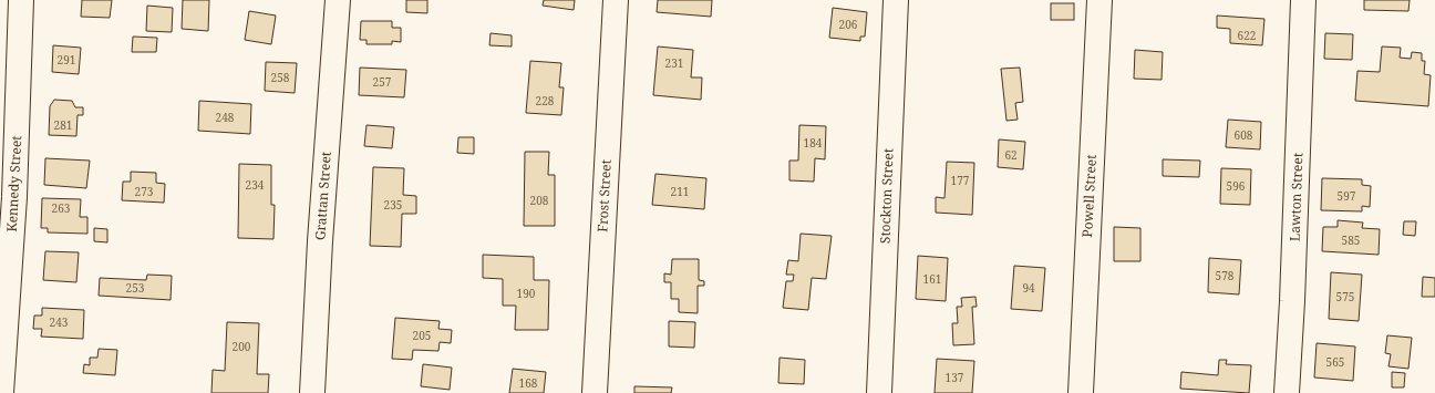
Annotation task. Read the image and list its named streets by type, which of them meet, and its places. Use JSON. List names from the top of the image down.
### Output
{
  "streets": {
    "street": [
      "Kennedy Street",
      "Grattan Street",
      "Frost Street",
      "Stockton Street",
      "Powell Street",
      "Lawton Street"
    ]
  },
  "house_numbers": [
    "206",
    "622",
    "291",
    "231",
    "258",
    "257",
    "228",
    "248",
    "281",
    "608",
    "184",
    "62",
    "177",
    "234",
    "596",
    "273",
    "211",
    "597",
    "208",
    "235",
    "263",
    "585",
    "578",
    "161",
    "253",
    "94",
    "190",
    "575",
    "243",
    "205",
    "200",
    "565",
    "137",
    "168"
  ]
}
